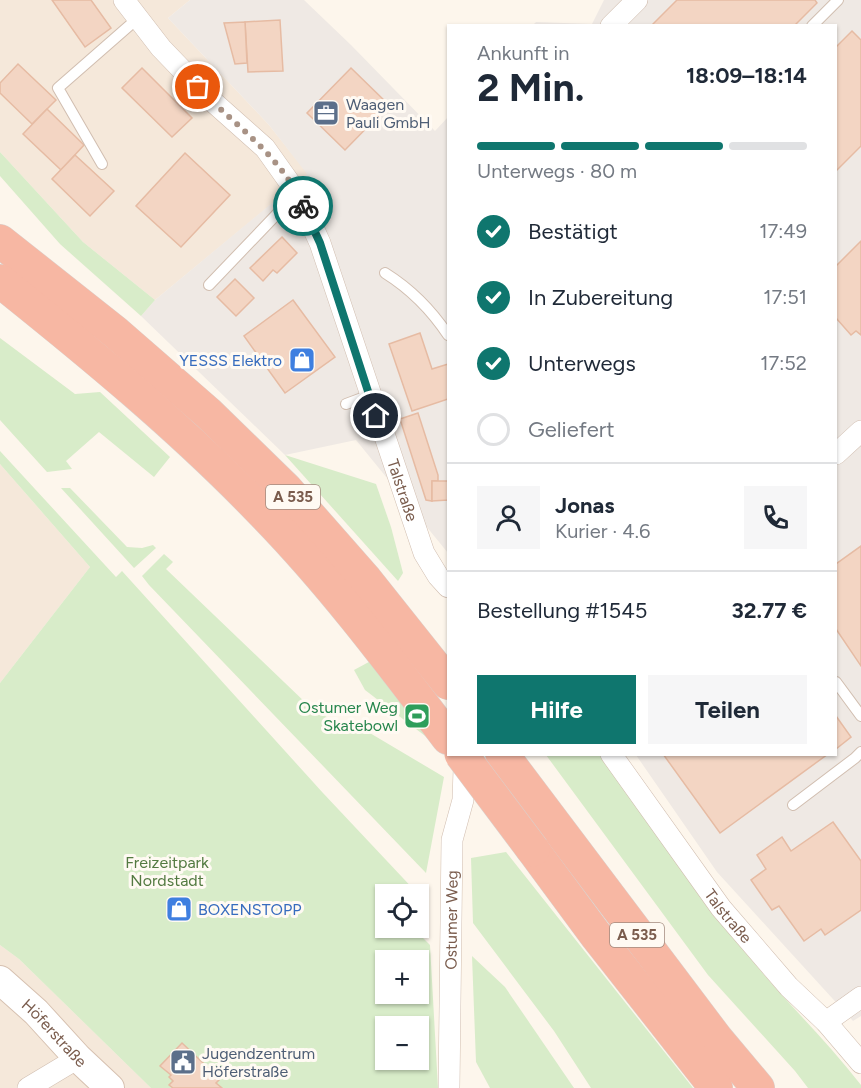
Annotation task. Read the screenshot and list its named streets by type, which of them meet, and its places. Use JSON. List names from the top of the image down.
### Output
{
  "streets": {
    "highway": ["A 535"],
    "main road": ["Höferstraße"],
    "street": ["Talstraße", "Ostumer Weg"]
  },
  "parks": ["Freizeitpark Nordstadt"],
  "places": {
    "office": ["Waagen Pauli GmbH"],
    "shop": ["YESSS Elektro", "BOXENSTOPP"],
    "sports": ["Ostumer Weg Skatebowl"],
    "public building": ["Jugendzentrum Höferstraße"]
  },
  "page": {
    "heading": ["2 Min.", "Ankunft in", "18:09–18:14"],
    "panel": [
      "Jonas",
      "Kurier · 4.6",
      "Bestellung #1545",
      "32.77 €"
    ],
    "bar": "Unterwegs · 80 m",
    "list": [
      ["Bestätigt", "17:49"],
      ["In Zubereitung", "17:51"],
      ["Unterwegs", "17:52"],
      "Geliefert"
    ],
    "buttons": ["Hilfe", "Teilen"],
    "map_buttons": ["+", "−"]
  }
}
